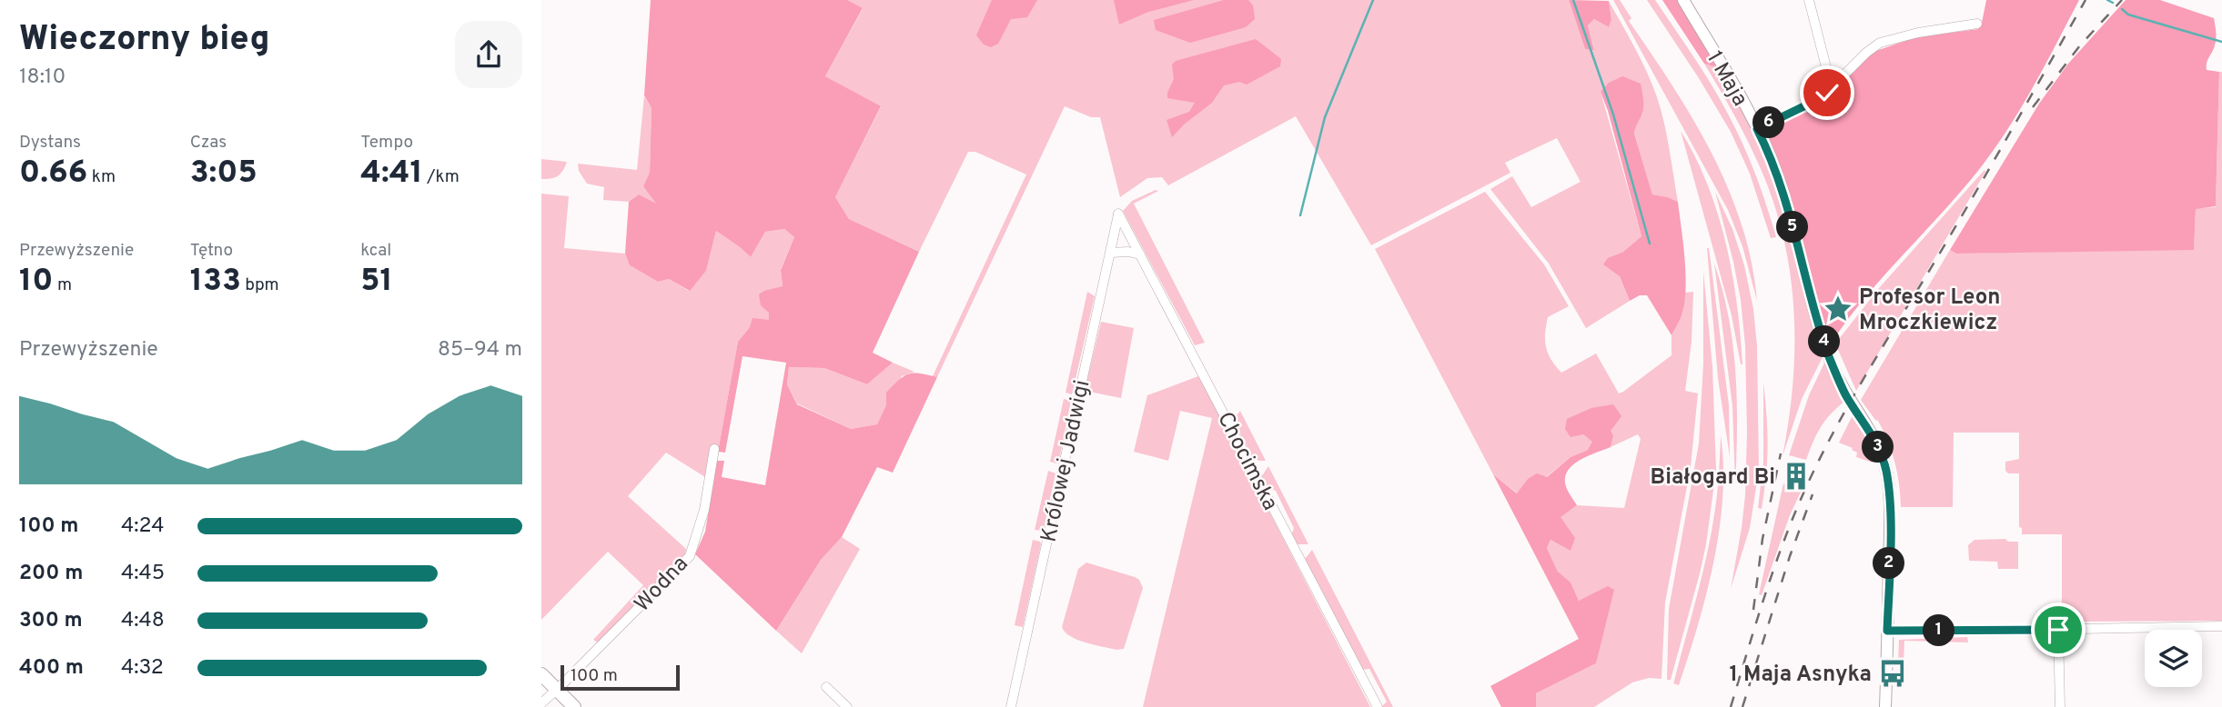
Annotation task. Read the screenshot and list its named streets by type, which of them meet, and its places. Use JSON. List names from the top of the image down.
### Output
{
  "streets": {
    "street": [
      "1 Maja",
      "Królowej Jadwigi",
      "Chocimska",
      "Wodna"
    ]
  },
  "crossings": [
    ["Królowej Jadwigi", "Chocimska"]
  ],
  "places": {
    "place": ["Profesor Leon Mroczkiewicz"],
    "building": ["Białogard Bi"],
    "bus stop": ["1 Maja Asnyka"]
  },
  "scale_bar": "100 m",
  "page": {
    "heading": ["Wieczorny bieg", "18:10"],
    "pins": [
      "6",
      "5",
      "4",
      "3",
      "2",
      "1"
    ],
    "stats": [
      ["Dystans", "0.66 km"],
      ["Czas", "3:05"],
      ["Tempo", "4:41 /km"],
      ["Przewyższenie", "10 m"],
      ["Tętno", "133 bpm"],
      ["kcal", "51"]
    ],
    "chart": ["Przewyższenie", "85–94 m"],
    "list": [
      {
        "name": "100 m",
        "note": "4:24"
      },
      {
        "name": "200 m",
        "note": "4:45"
      },
      {
        "name": "300 m",
        "note": "4:48"
      },
      {
        "name": "400 m",
        "note": "4:32"
      }
    ],
    "scale": "100 m"
  }
}
